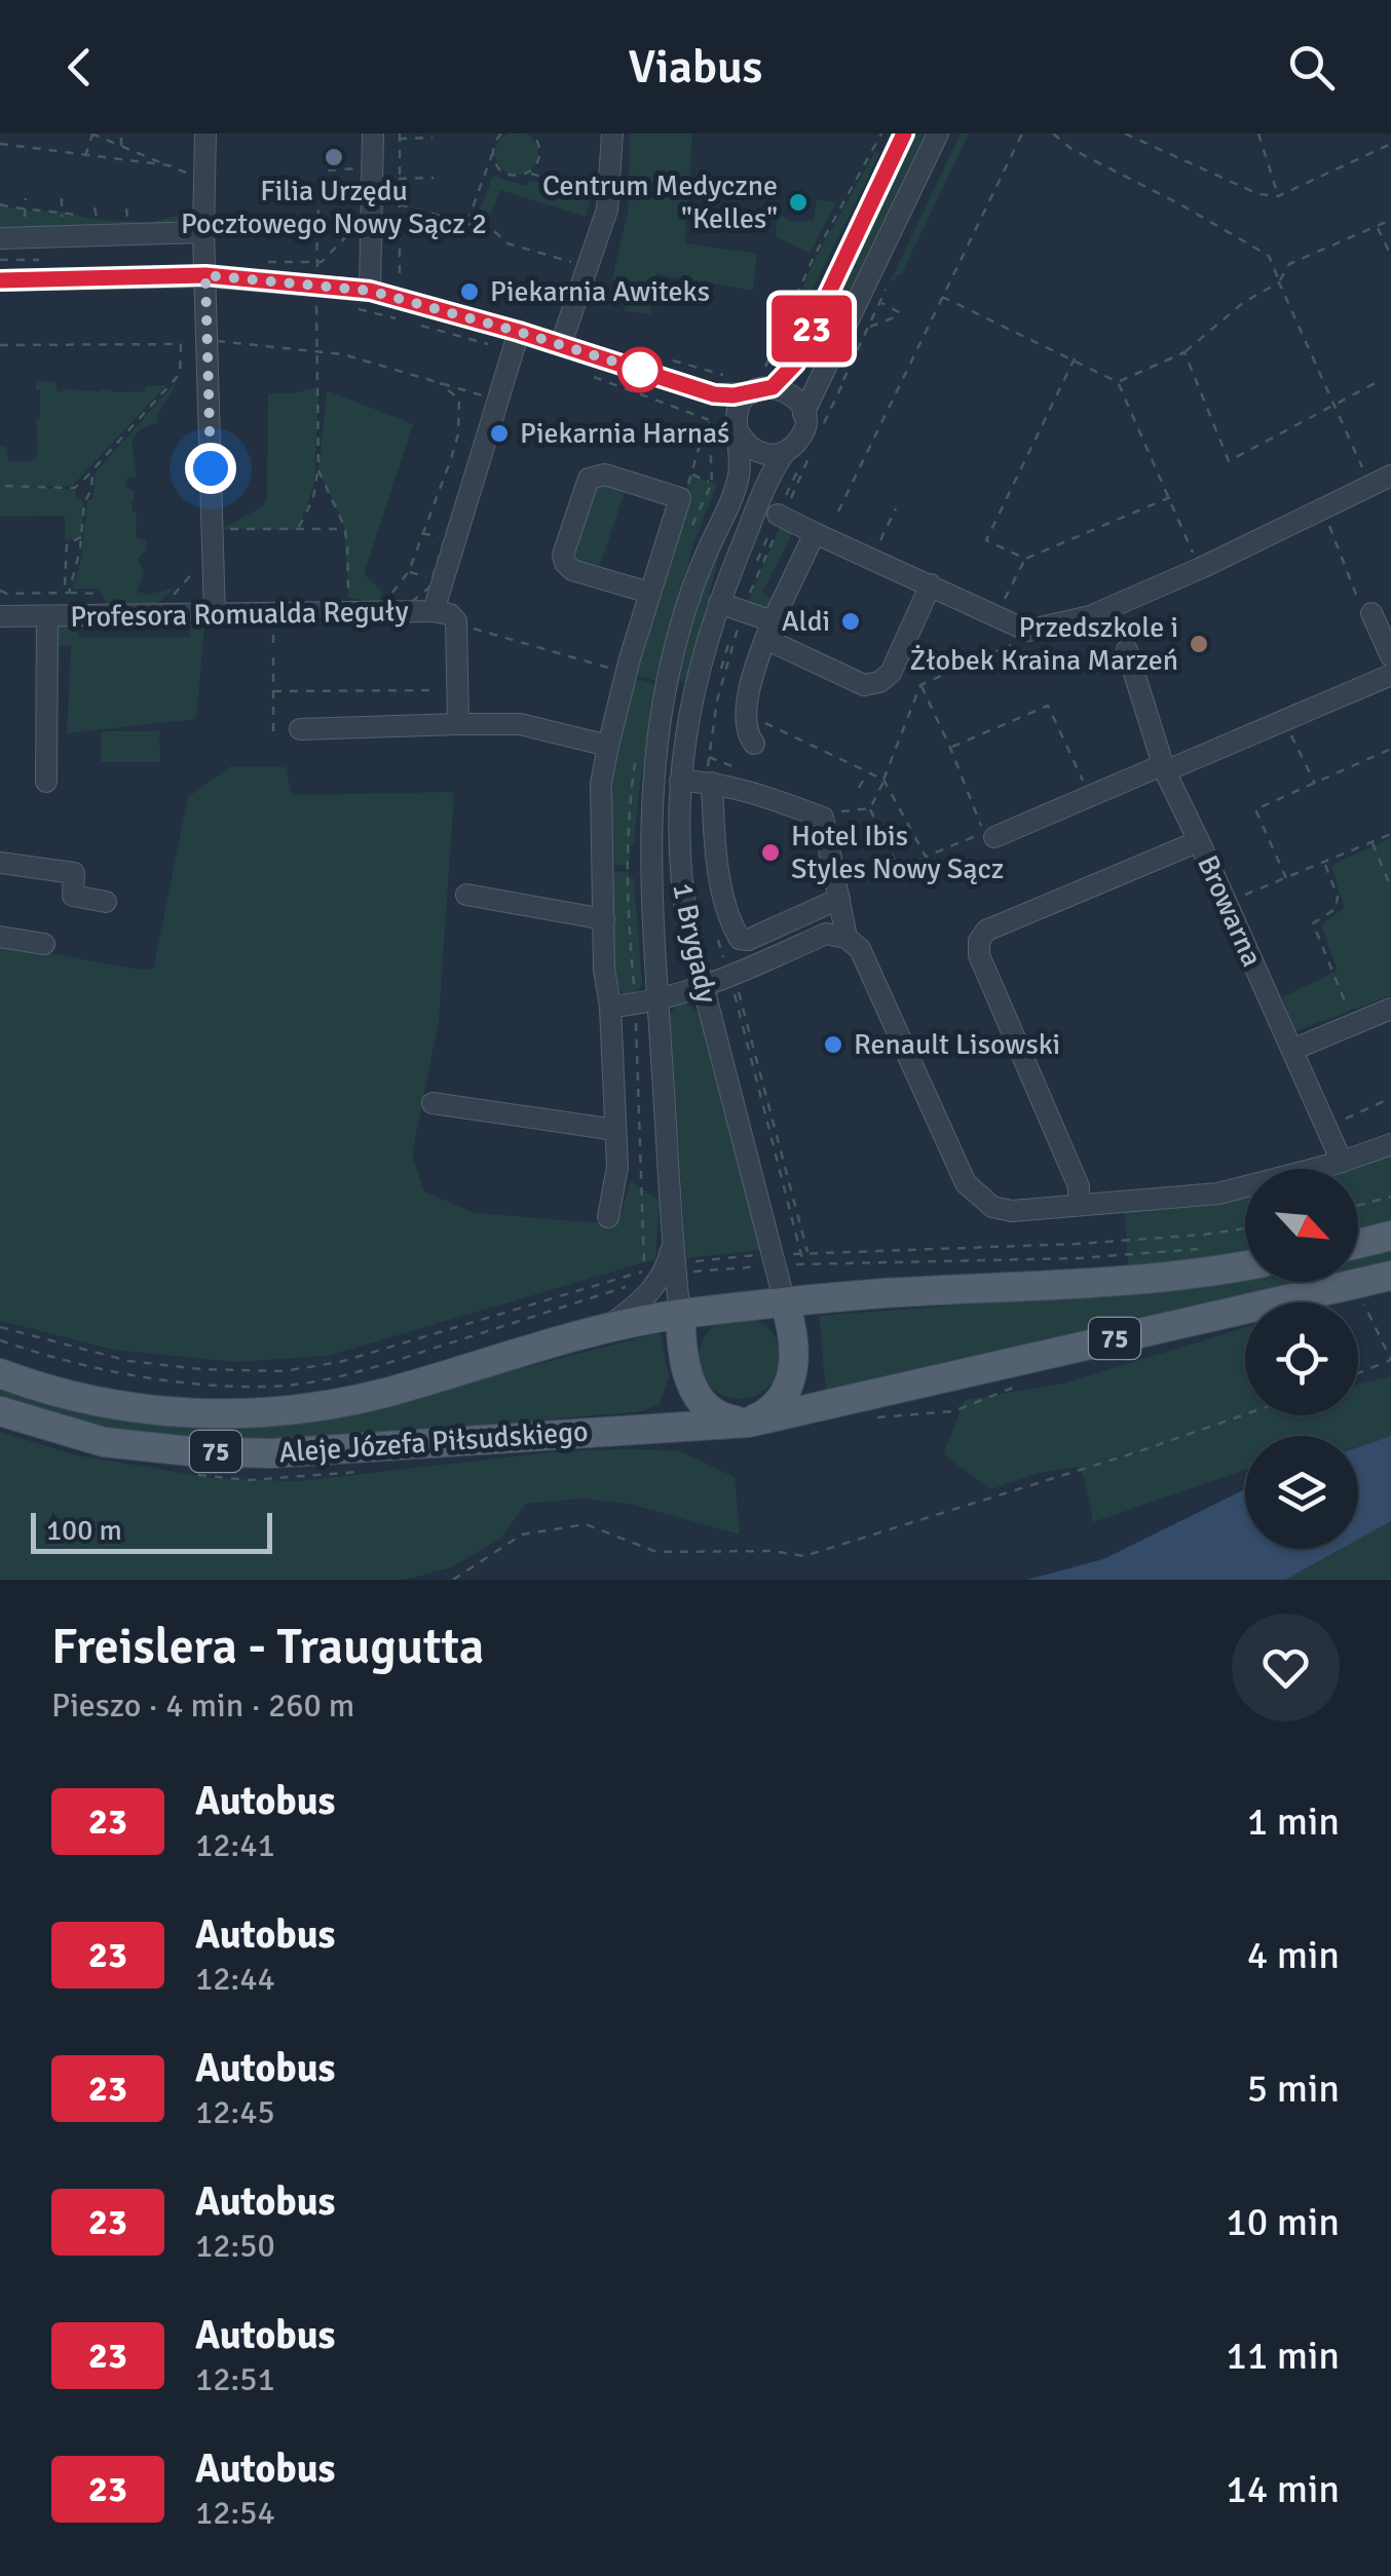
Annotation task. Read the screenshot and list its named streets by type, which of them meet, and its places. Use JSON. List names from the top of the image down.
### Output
{
  "streets": {
    "main road": ["1 Brygady", "75", "Aleje Józefa Piłsudskiego"],
    "street": ["Profesora Romualda Reguły", "Browarna"]
  },
  "crossings": [
    ["1 Brygady", "Aleje Józefa Piłsudskiego"]
  ],
  "places": [
    "Filia Urzędu Pocztowego Nowy Sącz 2",
    "Centrum Medyczne \"Kelles\"",
    "Piekarnia Awiteks",
    "Piekarnia Harnaś",
    "Aldi",
    "Przedszkole i Żłobek Kraina Marzeń",
    "Hotel Ibis Styles Nowy Sącz",
    "Renault Lisowski"
  ],
  "lines": ["bus line 23"],
  "scale_bar": "100 m",
  "north": "bottom right",
  "page": {
    "header": "Viabus",
    "on_map": "23",
    "scale": "100 m",
    "heading": ["Freislera - Traugutta", "Pieszo · 4 min · 260 m"],
    "list": [
      {
        "mark": "23",
        "name": "Autobus",
        "note": "12:41",
        "value": "1 min"
      },
      {
        "mark": "23",
        "name": "Autobus",
        "note": "12:44",
        "value": "4 min"
      },
      {
        "mark": "23",
        "name": "Autobus",
        "note": "12:45",
        "value": "5 min"
      },
      {
        "mark": "23",
        "name": "Autobus",
        "note": "12:50",
        "value": "10 min"
      },
      {
        "mark": "23",
        "name": "Autobus",
        "note": "12:51",
        "value": "11 min"
      },
      {
        "mark": "23",
        "name": "Autobus",
        "note": "12:54",
        "value": "14 min"
      }
    ]
  }
}
